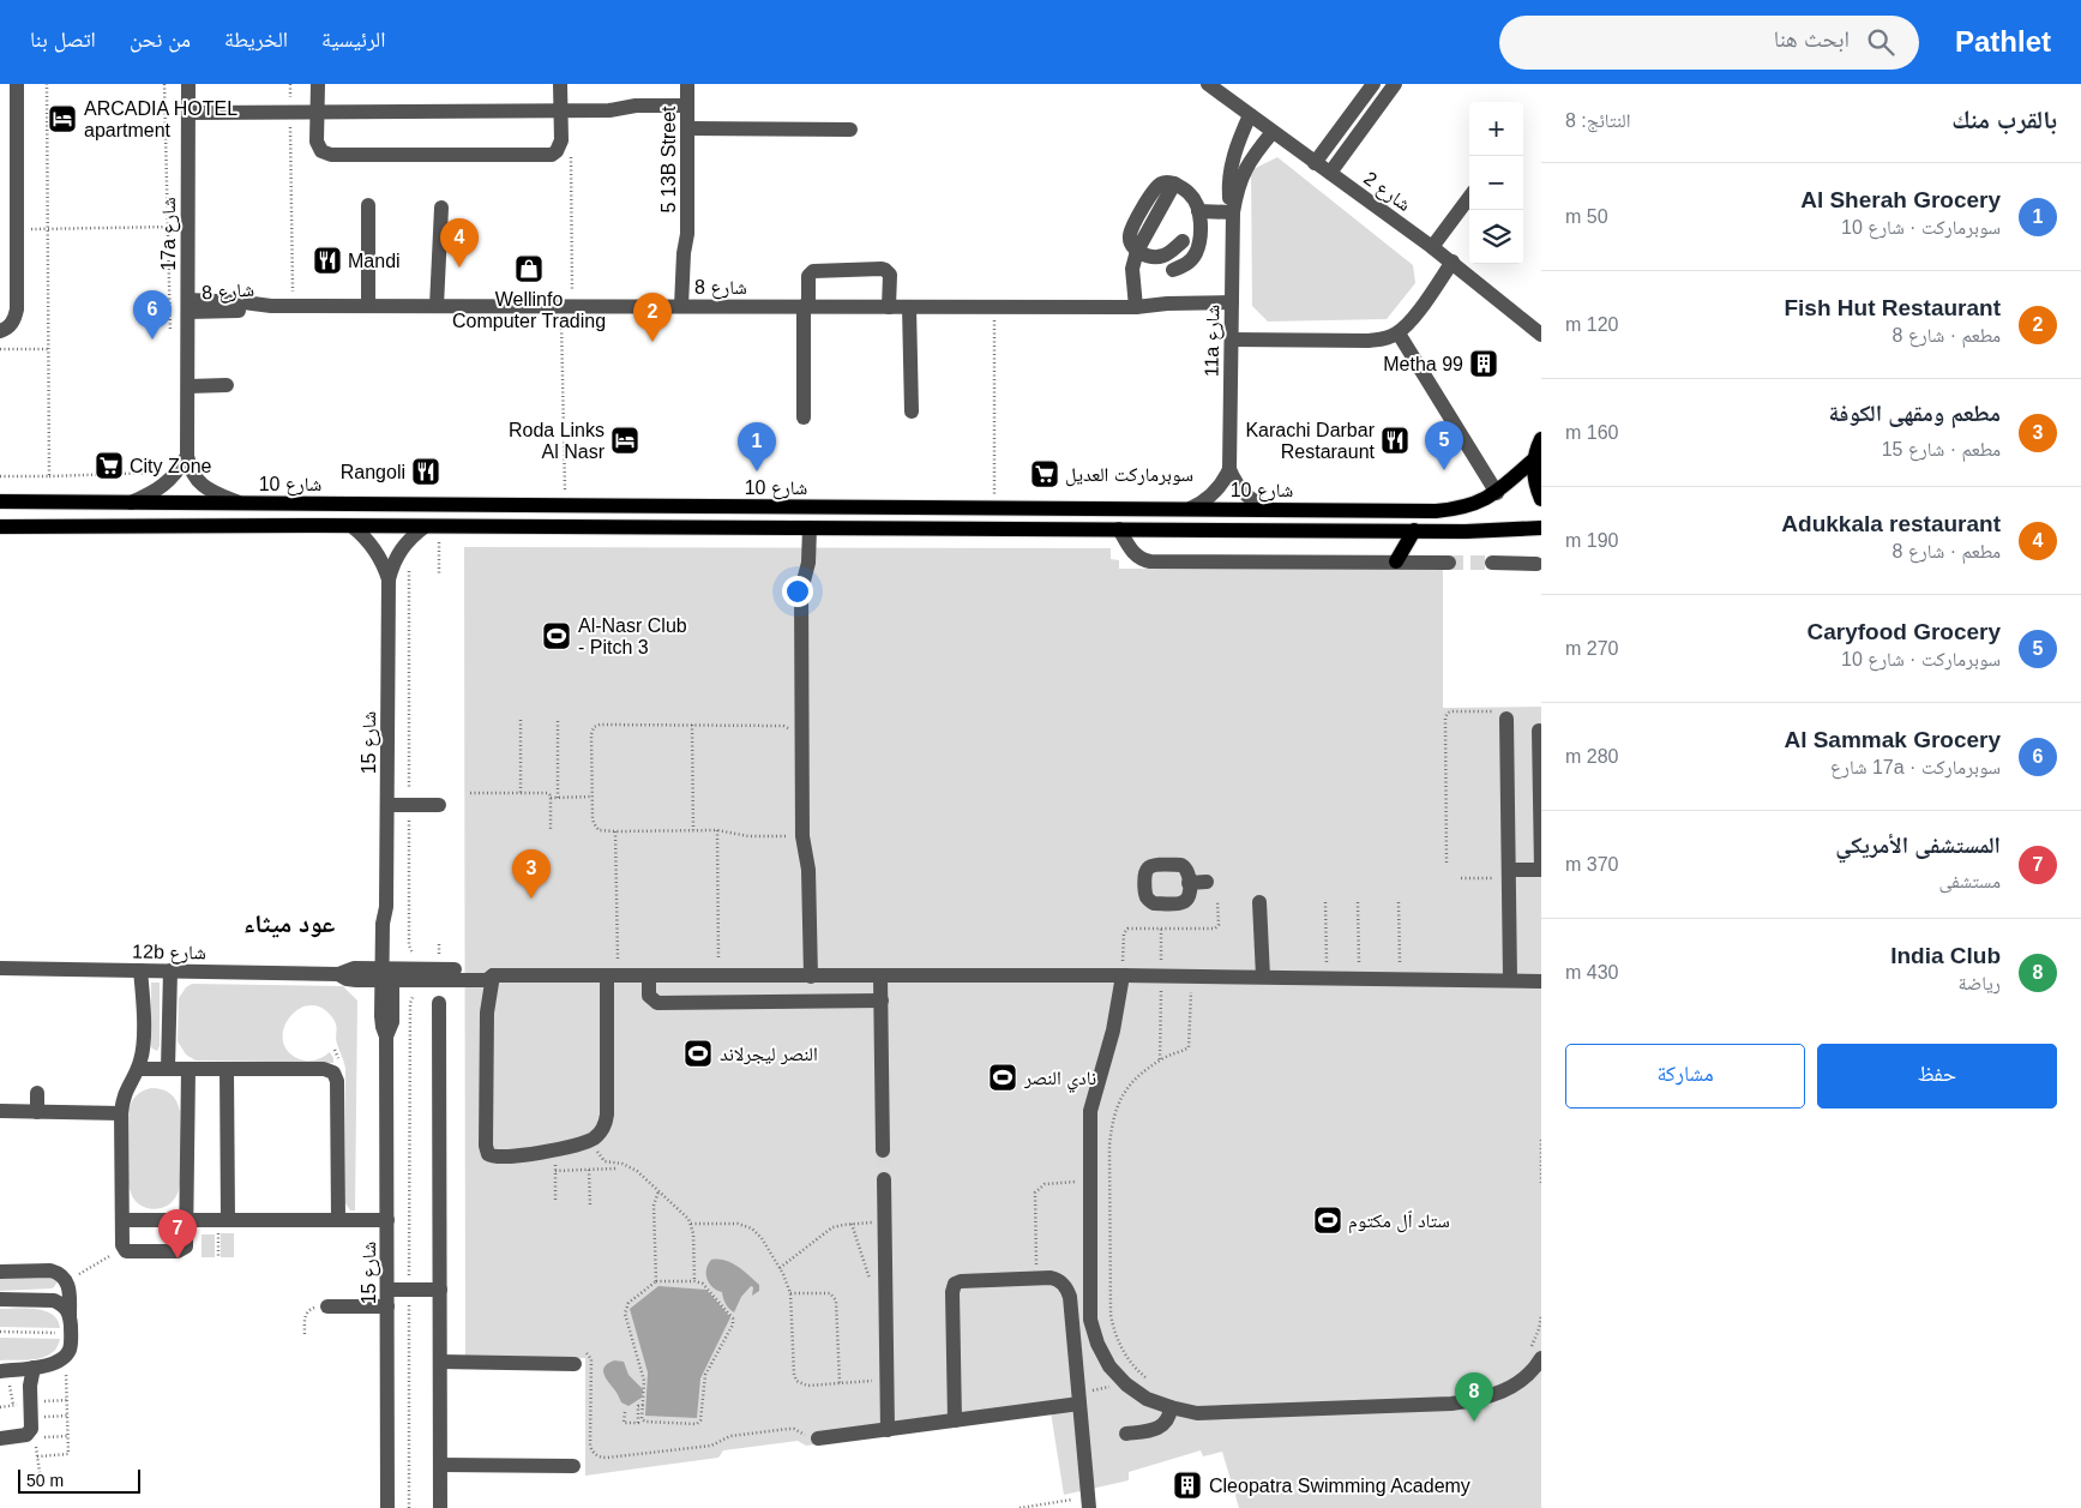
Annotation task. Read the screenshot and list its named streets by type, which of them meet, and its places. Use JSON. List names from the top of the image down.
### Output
{
  "streets": {
    "main road": ["شارع 10"],
    "street": [
      "5 13B Street",
      "شارع 2",
      "17a شارع",
      "شارع 8",
      "11a شارع",
      "شارع 15",
      "12b شارع"
    ]
  },
  "crossings": [
    ["5 13B Street", "شارع 8"],
    ["شارع 2", "11a شارع"],
    ["17a شارع", "شارع 8"],
    ["17a شارع", "شارع 10"],
    ["شارع 8", "11a شارع"],
    ["شارع 10", "شارع 15"],
    ["شارع 15", "12b شارع"]
  ],
  "districts": ["عود ميثاء"],
  "places": {
    "hotel": ["ARCADIA HOTEL apartment", "Roda Links Al Nasr"],
    "restaurant": ["Mandi", "Karachi Darbar Restaraunt", "Rangoli"],
    "shop": ["Wellinfo Computer Trading"],
    "building": ["Metha 99", "Cleopatra Swimming Academy"],
    "supermarket": ["City Zone", "سوبرماركت العديل"],
    "sports": [
      "Al-Nasr Club - Pitch 3",
      "النصر ليجرلاند",
      "نادي النصر",
      "ستاد اّل مكتوم"
    ]
  },
  "scale_bar": "50 m",
  "page": {
    "header": "Pathlet",
    "search": "ابحث هنا",
    "nav": [
      "الرئيسية",
      "الخريطة",
      "من نحن",
      "اتصل بنا"
    ],
    "heading": ["بالقرب منك", "النتائج: 8"],
    "map_buttons": ["+", "−"],
    "list": [
      {
        "mark": "1",
        "name": "Al Sherah Grocery",
        "note": "سوبرماركت · شارع 10",
        "value": "50 m"
      },
      {
        "mark": "2",
        "name": "Fish Hut Restaurant",
        "note": "مطعم · شارع 8",
        "value": "120 m"
      },
      {
        "mark": "3",
        "name": "مطعم ومقهى الكوفة",
        "note": "مطعم · شارع 15",
        "value": "160 m"
      },
      {
        "mark": "4",
        "name": "Adukkala restaurant",
        "note": "مطعم · شارع 8",
        "value": "190 m"
      },
      {
        "mark": "5",
        "name": "Caryfood Grocery",
        "note": "سوبرماركت · شارع 10",
        "value": "270 m"
      },
      {
        "mark": "6",
        "name": "Al Sammak Grocery",
        "note": "سوبرماركت · 17a شارع",
        "value": "280 m"
      },
      {
        "mark": "7",
        "name": "المستشفى الأمريكي",
        "note": "مستشفى",
        "value": "370 m"
      },
      {
        "mark": "8",
        "name": "India Club",
        "note": "رياضة",
        "value": "430 m"
      }
    ],
    "pins": [
      "4",
      "6",
      "2",
      "5",
      "1",
      "3",
      "7",
      "8"
    ],
    "buttons": ["حفظ", "مشاركة"],
    "scale": "50 m"
  }
}
